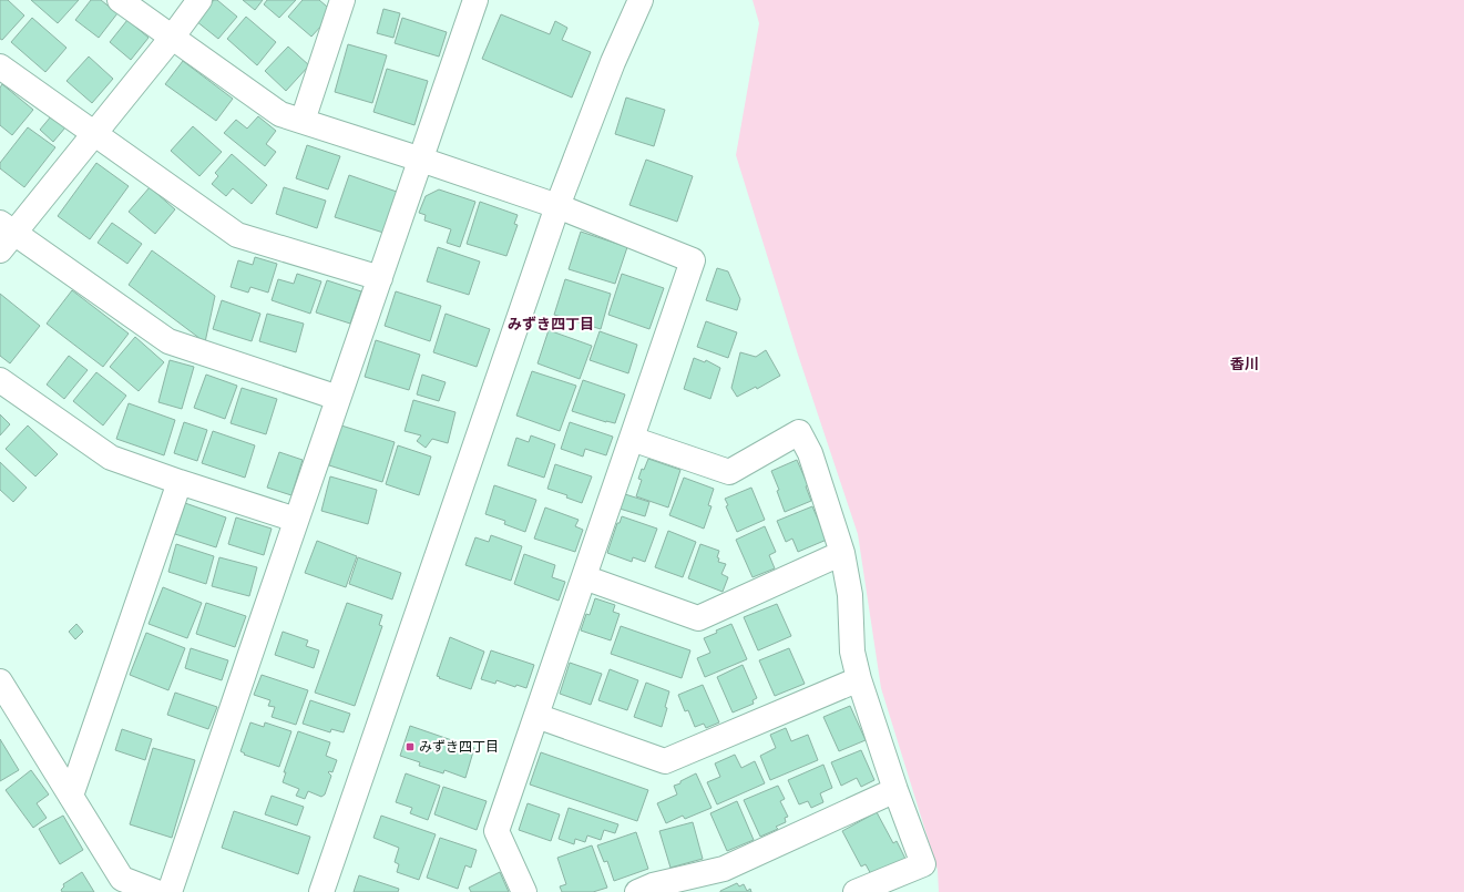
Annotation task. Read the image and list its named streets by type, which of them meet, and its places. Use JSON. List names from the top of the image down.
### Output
{
  "districts": ["みずき四丁目", "香川"],
  "places": {
    "transit": ["みずき四丁目"]
  }
}
